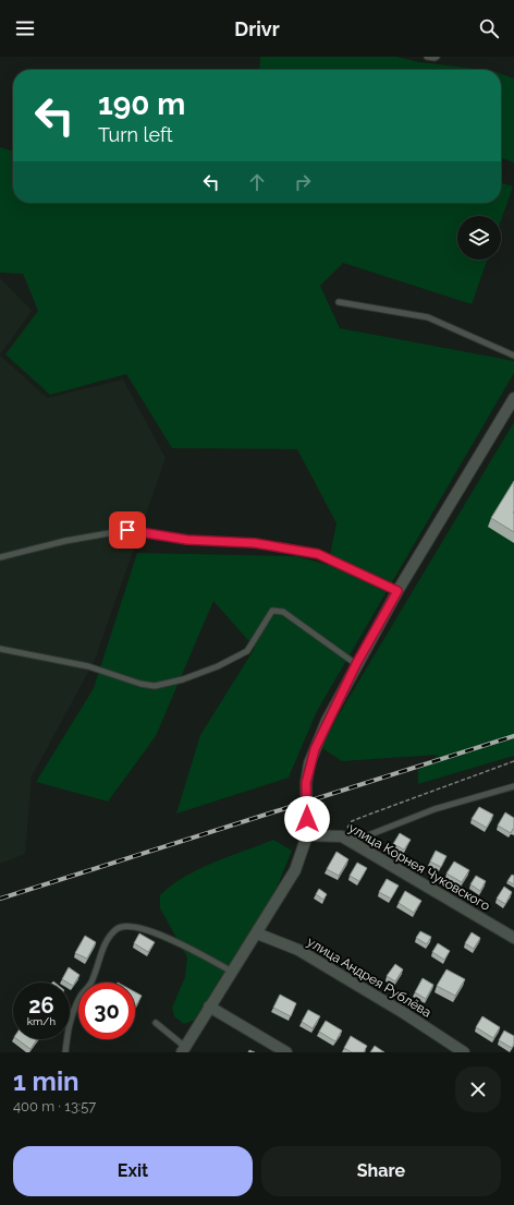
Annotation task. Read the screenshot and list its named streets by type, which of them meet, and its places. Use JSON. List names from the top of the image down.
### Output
{
  "streets": {
    "street": ["улица Корнея Чуковского", "улица Андрея Рублёва"]
  },
  "page": {
    "header": "Drivr",
    "turn": ["190 m", "Turn left"],
    "speed": "26 km/h",
    "limit": "30",
    "heading": ["1 min", "400 m · 13:57"],
    "buttons": ["Exit", "Share"]
  }
}
